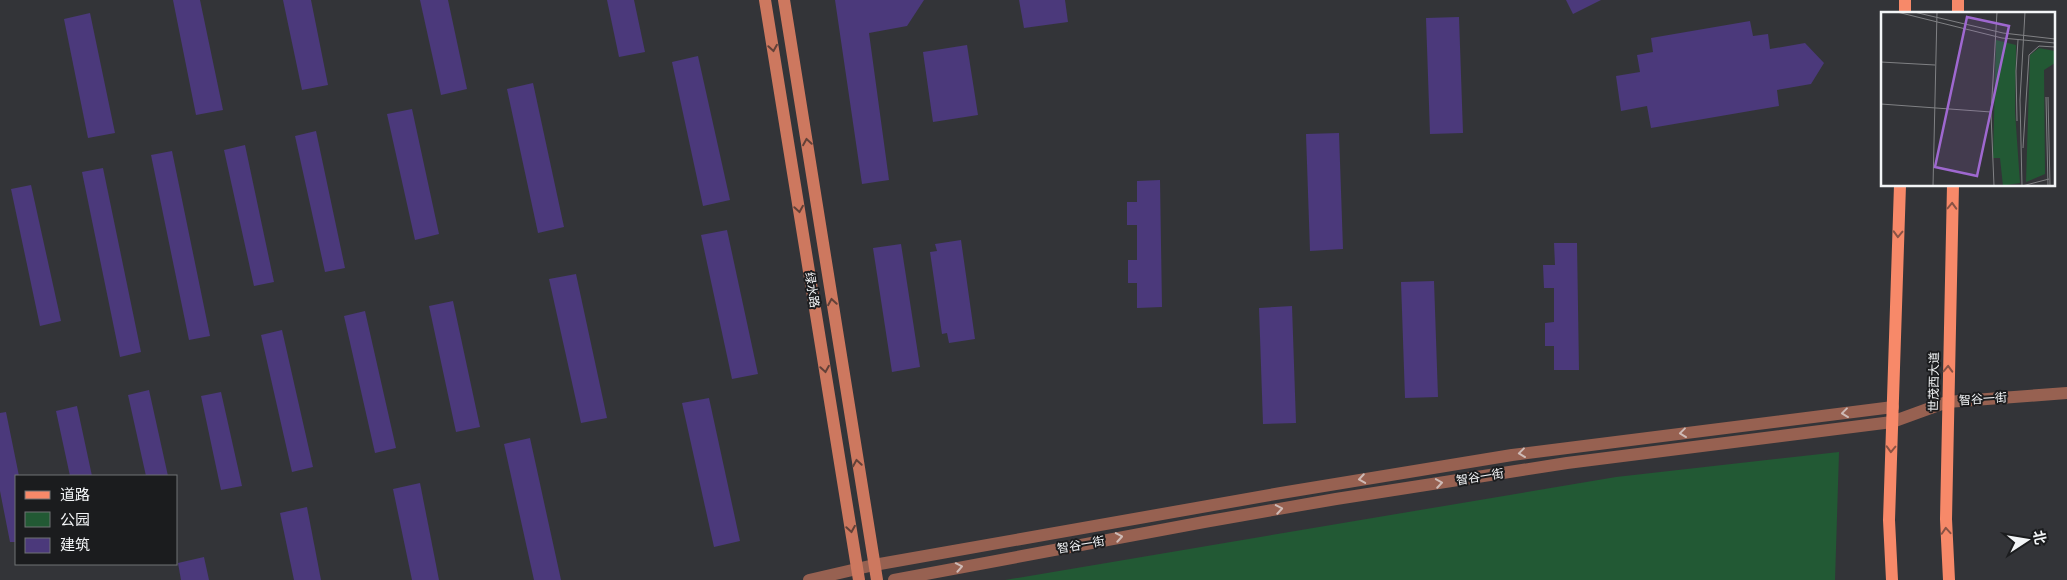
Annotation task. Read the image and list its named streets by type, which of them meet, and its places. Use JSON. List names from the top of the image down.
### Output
{
  "streets": {
    "main road": ["绿水路", "世茂西大道"],
    "street": ["智谷一街"]
  },
  "crossings": [
    ["绿水路", "智谷一街"],
    ["世茂西大道", "智谷一街"]
  ],
  "legend": ["道路", "公园", "建筑"],
  "north": "right"
}
